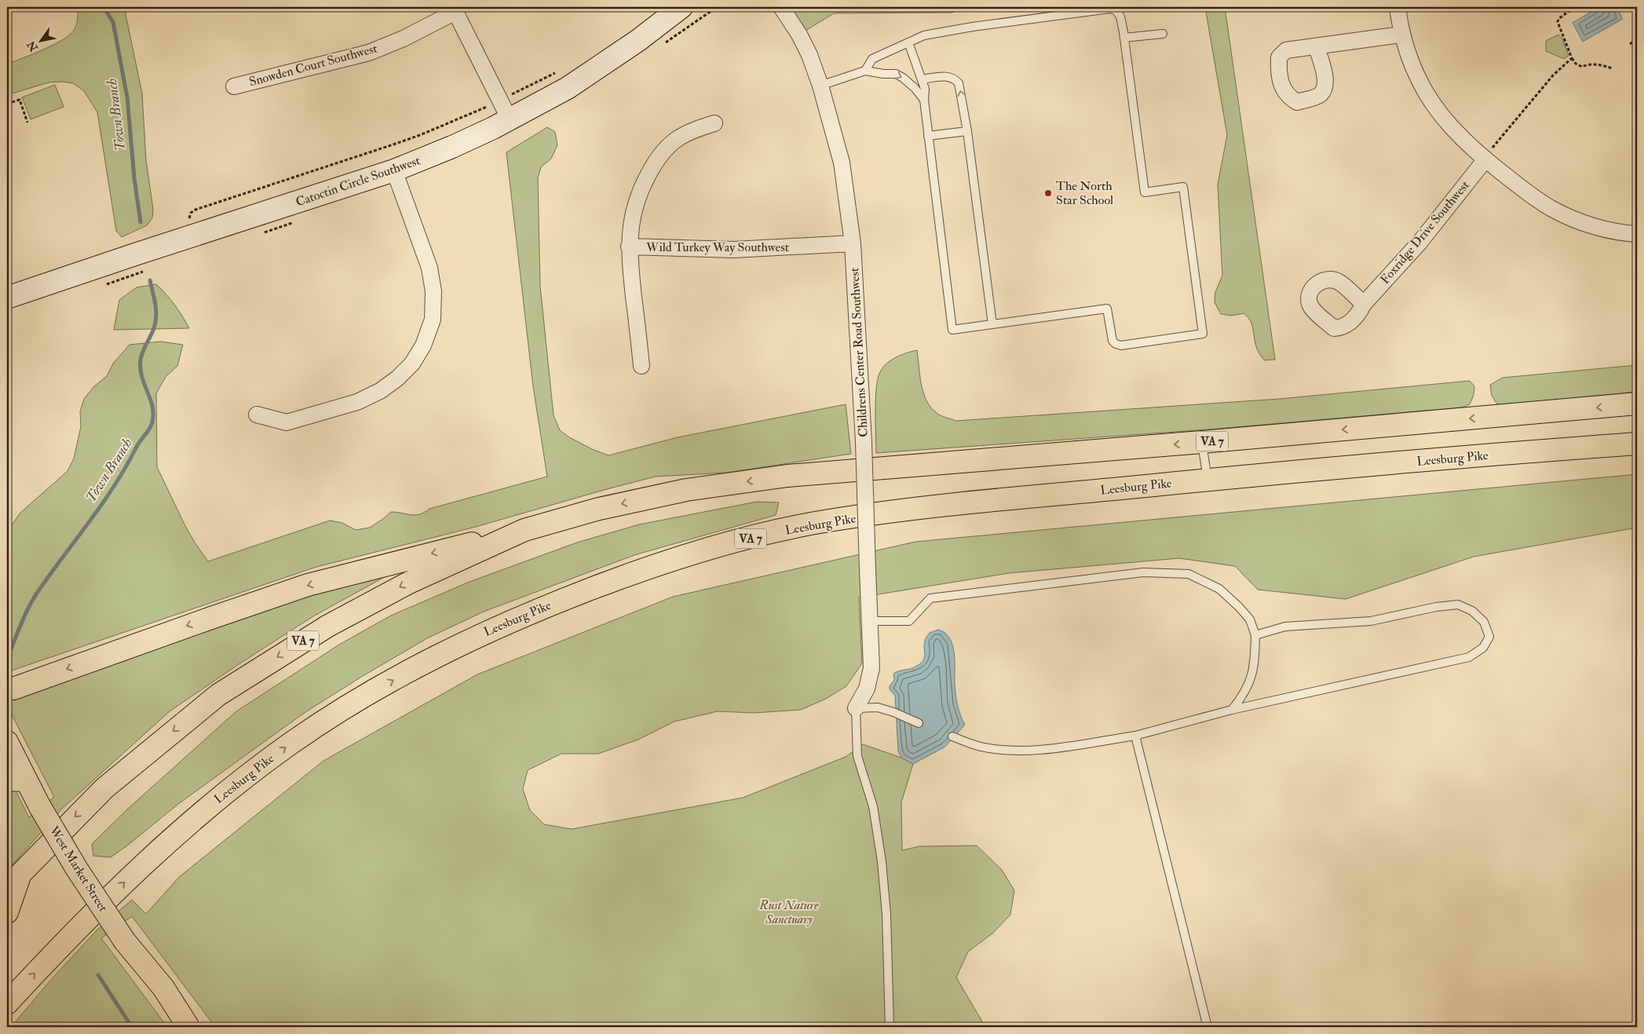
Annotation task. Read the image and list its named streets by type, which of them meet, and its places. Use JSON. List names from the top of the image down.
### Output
{
  "streets": {
    "main road": [
      "Catoctin Circle Southwest",
      "VA 7",
      "Leesburg Pike",
      "West Market Street"
    ],
    "street": [
      "Snowden Court Southwest",
      "Foxridge Drive Southwest",
      "Wild Turkey Way Southwest",
      "Childrens Center Road Southwest"
    ]
  },
  "crossings": [
    ["Wild Turkey Way Southwest", "Childrens Center Road Southwest"]
  ],
  "water": ["Town Branch"],
  "parks": ["Rust Nature Sanctuary"],
  "places": ["The North Star School"],
  "north": "bottom left"
}
